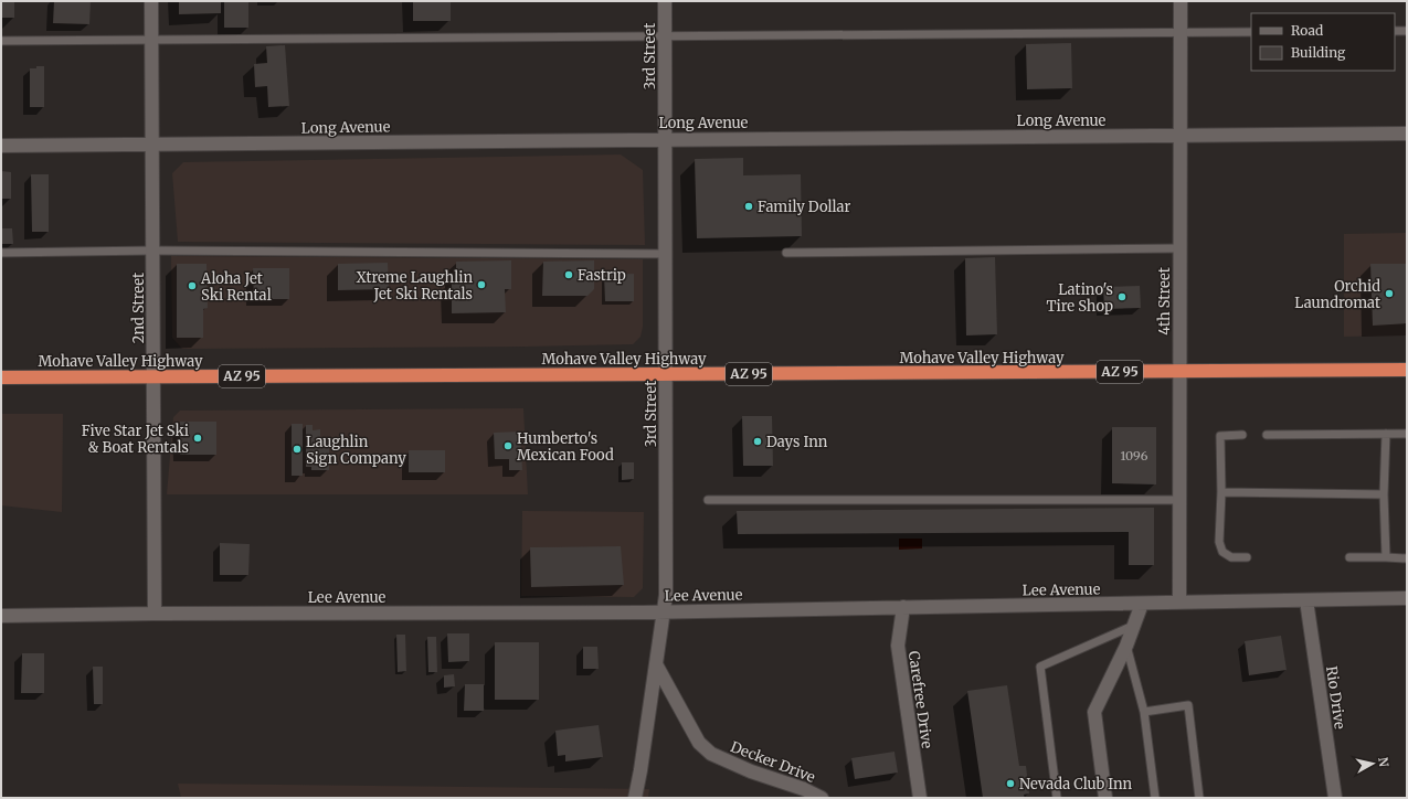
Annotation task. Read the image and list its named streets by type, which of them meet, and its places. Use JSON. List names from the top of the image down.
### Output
{
  "streets": {
    "highway": ["Mohave Valley Highway", "AZ 95"],
    "street": [
      "3rd Street",
      "Long Avenue",
      "4th Street",
      "2nd Street",
      "Lee Avenue",
      "Rio Drive",
      "Carefree Drive",
      "Decker Drive"
    ]
  },
  "crossings": [
    ["3rd Street", "Long Avenue"],
    ["3rd Street", "Mohave Valley Highway"],
    ["3rd Street", "Lee Avenue"],
    ["3rd Street", "Decker Drive"],
    ["Long Avenue", "4th Street"],
    ["Long Avenue", "2nd Street"],
    ["4th Street", "Mohave Valley Highway"],
    ["4th Street", "Lee Avenue"],
    ["2nd Street", "Mohave Valley Highway"],
    ["2nd Street", "Lee Avenue"],
    ["Lee Avenue", "Rio Drive"],
    ["Lee Avenue", "Carefree Drive"]
  ],
  "places": [
    "Family Dollar",
    "Fastrip",
    "Xtreme Laughlin Jet Ski Rentals",
    "Aloha Jet Ski Rental",
    "Orchid Laundromat",
    "Latino's Tire Shop",
    "Five Star Jet Ski & Boat Rentals",
    "Days Inn",
    "Humberto's Mexican Food",
    "Laughlin Sign Company",
    "Nevada Club Inn"
  ],
  "house_numbers": ["1096"],
  "legend": ["Road", "Building"],
  "north": "right"
}
